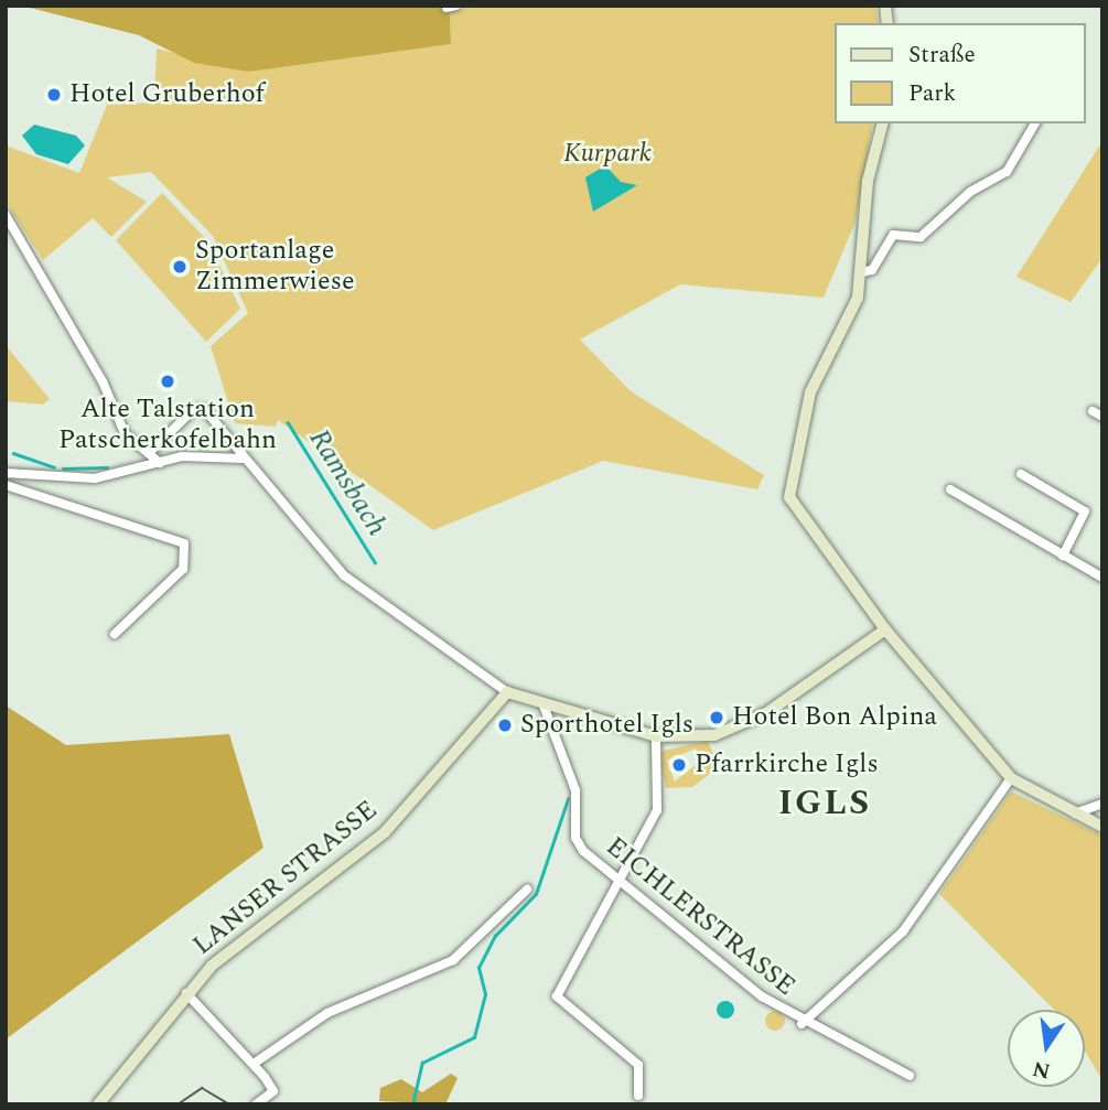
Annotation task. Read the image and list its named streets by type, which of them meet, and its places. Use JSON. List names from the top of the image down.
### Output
{
  "streets": {
    "main road": ["LANSER STRASSE"],
    "street": ["EICHLERSTRASSE"]
  },
  "districts": ["IGLS"],
  "water": ["Ramsbach"],
  "parks": ["Kurpark"],
  "places": [
    "Hotel Gruberhof",
    "Sportanlage Zimmerwiese",
    "Alte Talstation Patscherkofelbahn",
    "Hotel Bon Alpina",
    "Sporthotel Igls",
    "Pfarrkirche Igls"
  ],
  "legend": ["Straße", "Park"],
  "north": "bottom"
}
